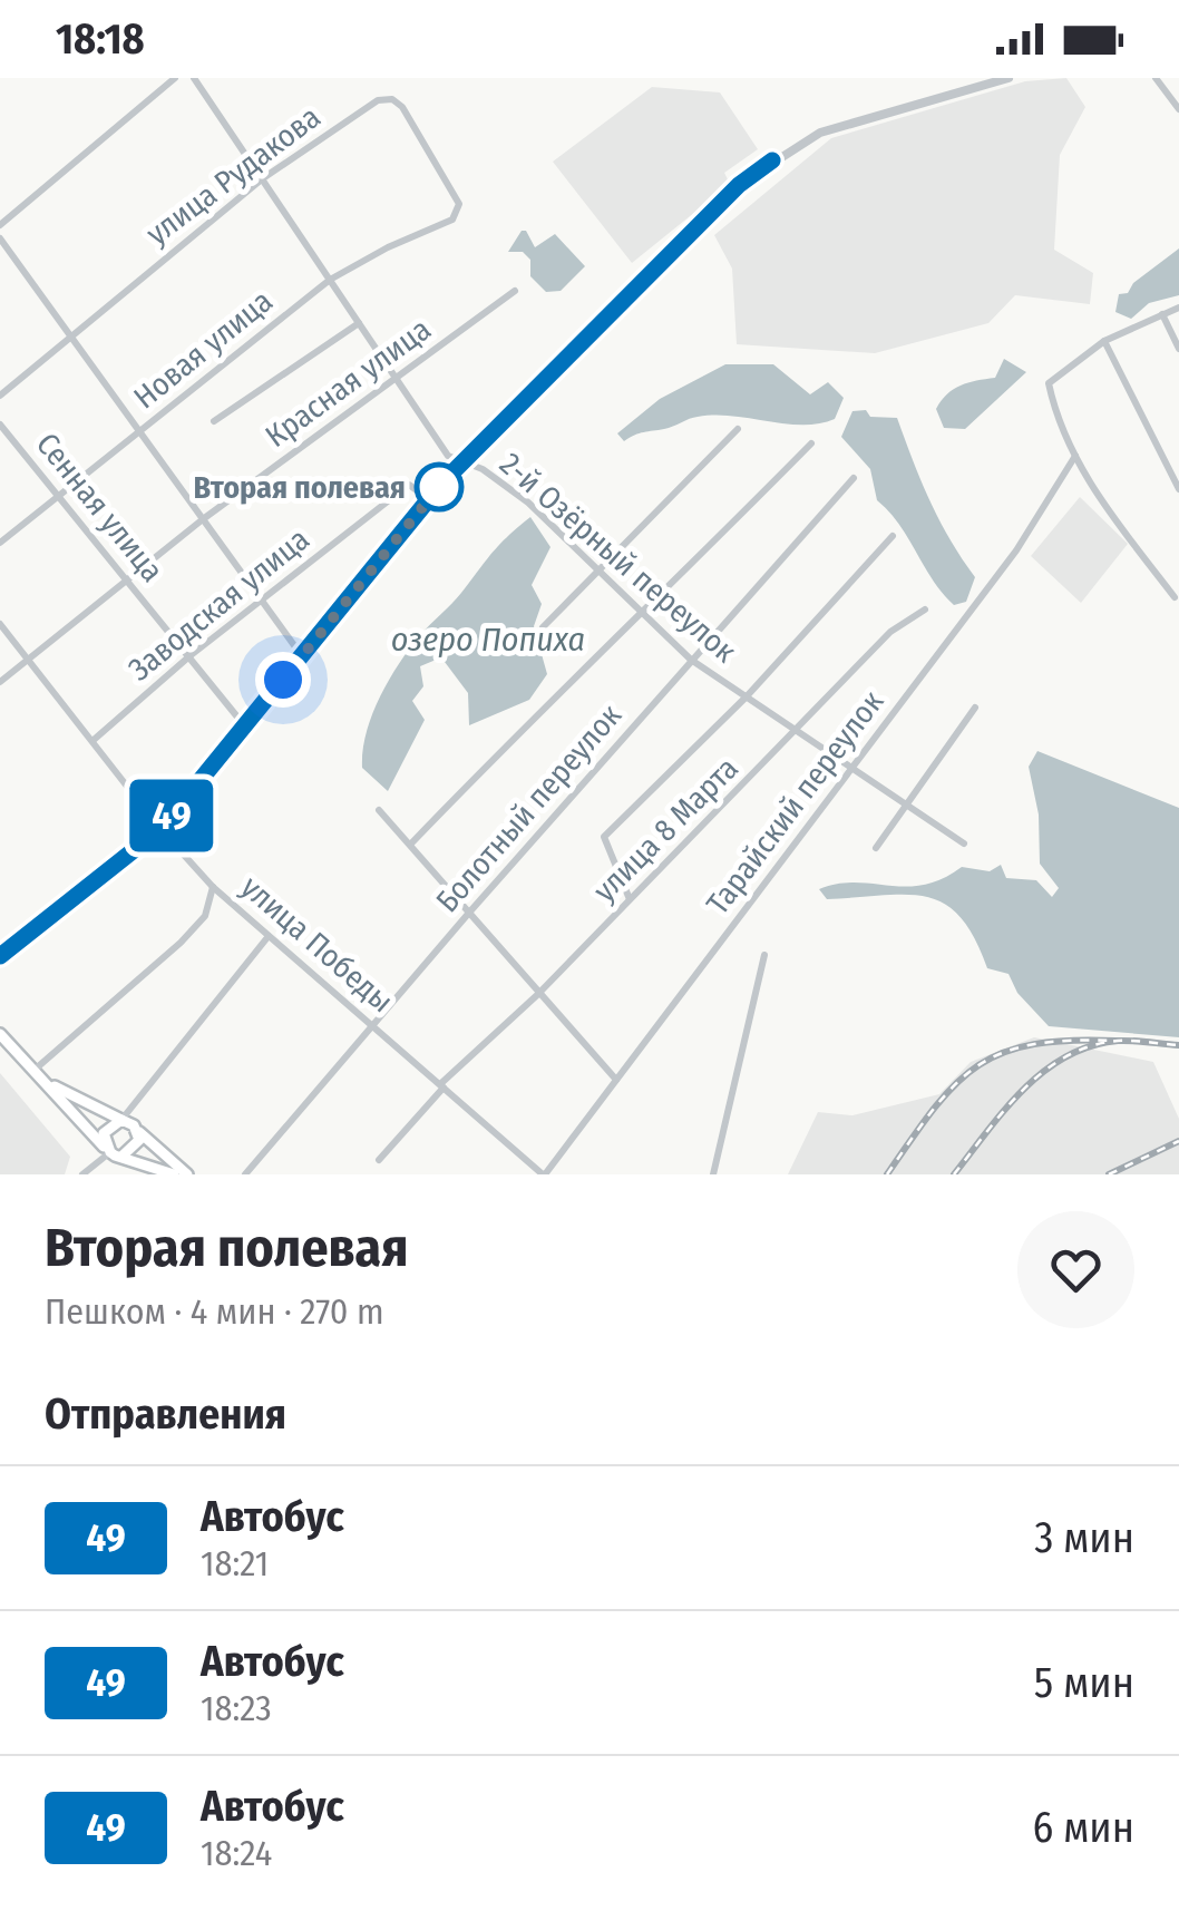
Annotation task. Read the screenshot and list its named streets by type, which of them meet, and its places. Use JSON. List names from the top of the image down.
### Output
{
  "streets": {
    "street": [
      "улица Рудакова",
      "Новая улица",
      "Красная улица",
      "Сенная улица",
      "2-й Озёрный переулок",
      "Заводская улица",
      "Тарайский переулок",
      "Болотный переулок",
      "улица 8 Марта",
      "улица Победы"
    ]
  },
  "crossings": [
    ["улица Рудакова", "Новая улица"],
    ["Новая улица", "Сенная улица"],
    ["Красная улица", "Сенная улица"],
    ["Красная улица", "улица Победы"],
    ["Сенная улица", "Заводская улица"],
    ["2-й Озёрный переулок", "Тарайский переулок"],
    ["2-й Озёрный переулок", "Болотный переулок"],
    ["2-й Озёрный переулок", "улица 8 Марта"],
    ["Заводская улица", "улица Победы"],
    ["Тарайский переулок", "улица Победы"],
    ["Болотный переулок", "улица Победы"],
    ["улица 8 Марта", "улица Победы"]
  ],
  "water": ["озеро Попиха"],
  "places": ["Вторая полевая"],
  "lines": ["bus line 49"],
  "page": {
    "status": "18:18",
    "on_map": "49",
    "heading": [
      ["Вторая полевая", "Пешком · 4 мин · 270 m"],
      "Отправления"
    ],
    "list": [
      {
        "mark": "49",
        "name": "Автобус",
        "note": "18:21",
        "value": "3 мин"
      },
      {
        "mark": "49",
        "name": "Автобус",
        "note": "18:23",
        "value": "5 мин"
      },
      {
        "mark": "49",
        "name": "Автобус",
        "note": "18:24",
        "value": "6 мин"
      }
    ]
  }
}
